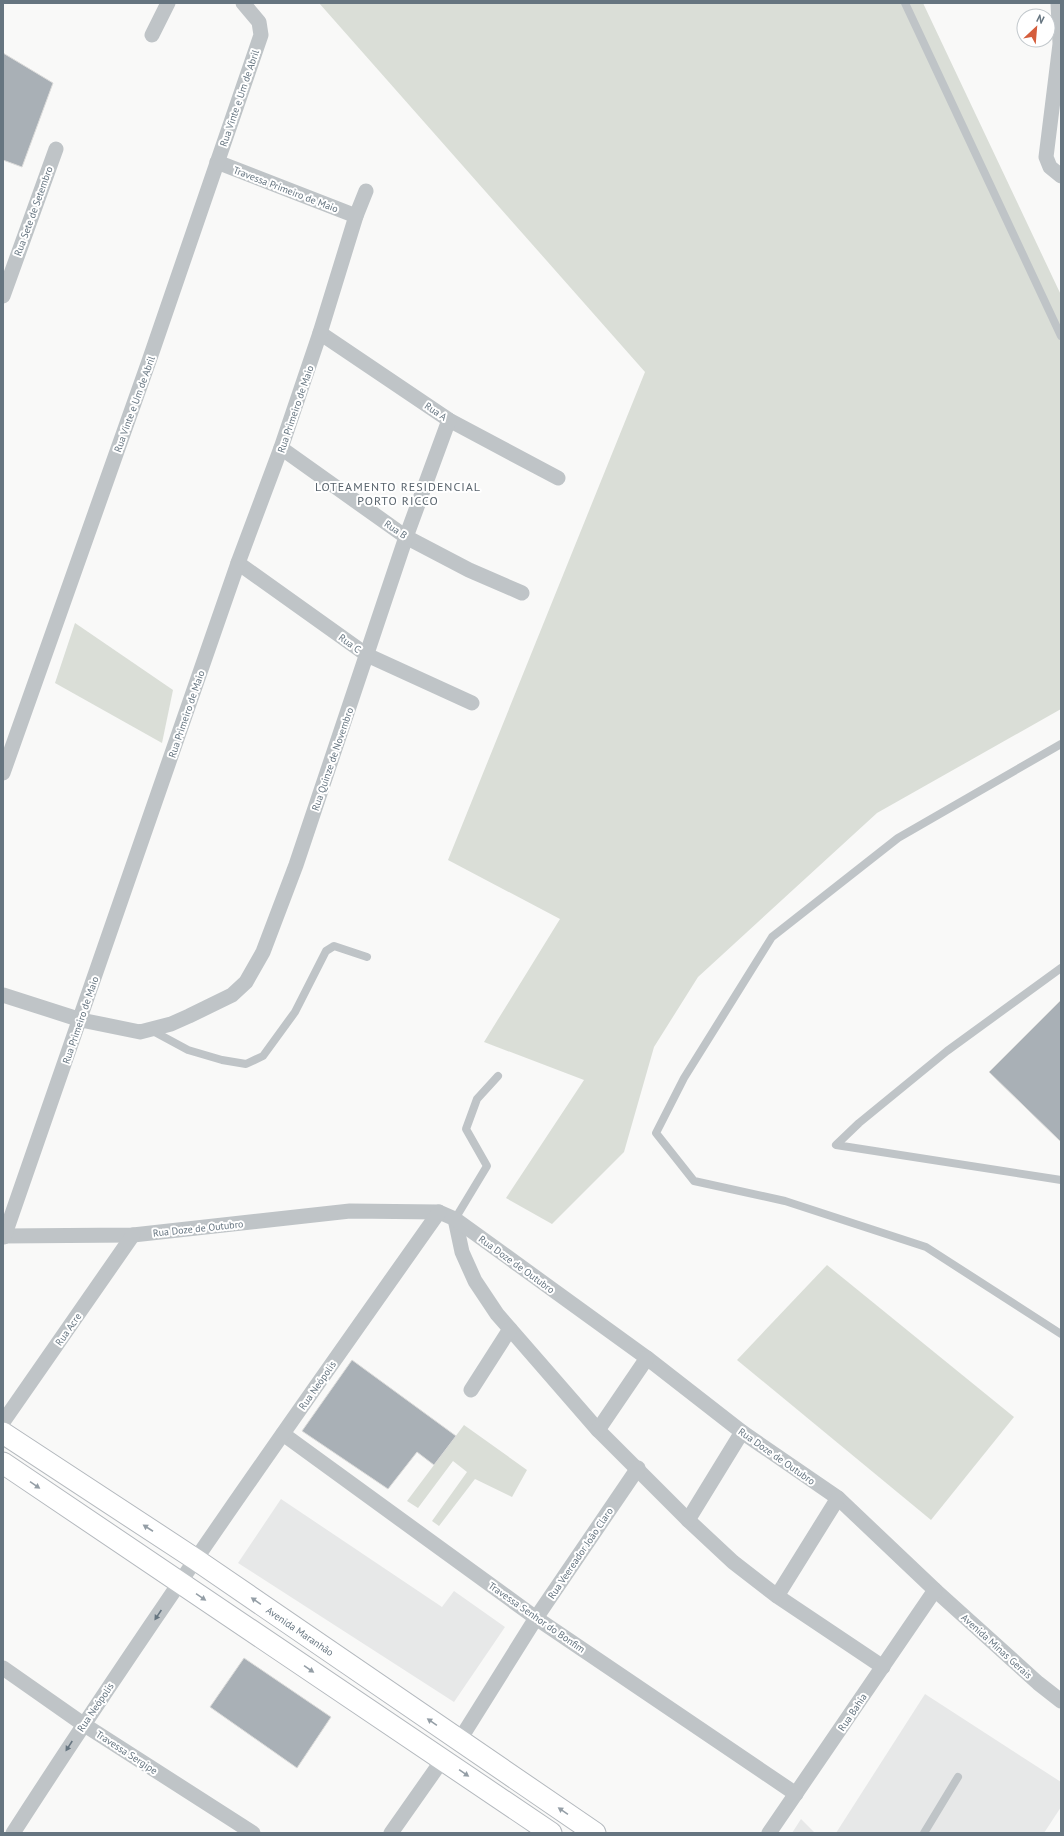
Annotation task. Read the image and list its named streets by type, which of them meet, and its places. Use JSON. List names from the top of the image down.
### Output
{
  "streets": {
    "main road": ["Avenida Maranhão"],
    "street": [
      "Rua Vinte e Um de Abril",
      "Travessa Primeiro de Maio",
      "Rua Sete de Setembro",
      "Rua Primeiro de Maio",
      "Rua A",
      "Rua B",
      "Rua C",
      "Rua Quinze de Novembro",
      "Rua Doze de Outubro",
      "Rua Acre",
      "Rua Neópolis",
      "Rua Veereador João Claro",
      "Travessa Senhor do Bonfim",
      "Avenida Minas Gerais",
      "Rua Bahia",
      "Travessa Sergipe"
    ]
  },
  "crossings": [
    ["Rua Vinte e Um de Abril", "Travessa Primeiro de Maio"],
    ["Travessa Primeiro de Maio", "Rua Primeiro de Maio"],
    ["Rua Primeiro de Maio", "Rua A"],
    ["Rua Primeiro de Maio", "Rua B"],
    ["Rua Primeiro de Maio", "Rua C"],
    ["Rua Primeiro de Maio", "Rua Doze de Outubro"],
    ["Rua A", "Rua Quinze de Novembro"],
    ["Rua B", "Rua Quinze de Novembro"],
    ["Rua C", "Rua Quinze de Novembro"],
    ["Rua Doze de Outubro", "Rua Acre"],
    ["Rua Doze de Outubro", "Rua Neópolis"],
    ["Rua Doze de Outubro", "Avenida Minas Gerais"],
    ["Rua Doze de Outubro", "Rua Bahia"],
    ["Rua Neópolis", "Travessa Senhor do Bonfim"],
    ["Rua Neópolis", "Avenida Maranhão"],
    ["Rua Neópolis", "Travessa Sergipe"],
    ["Rua Veereador João Claro", "Travessa Senhor do Bonfim"],
    ["Rua Veereador João Claro", "Avenida Maranhão"],
    ["Travessa Senhor do Bonfim", "Rua Bahia"],
    ["Avenida Minas Gerais", "Rua Bahia"]
  ],
  "one_way": ["Rua Neópolis"],
  "districts": ["LOTEAMENTO RESIDENCIAL PORTO RICCO"],
  "north": "top right"
}
